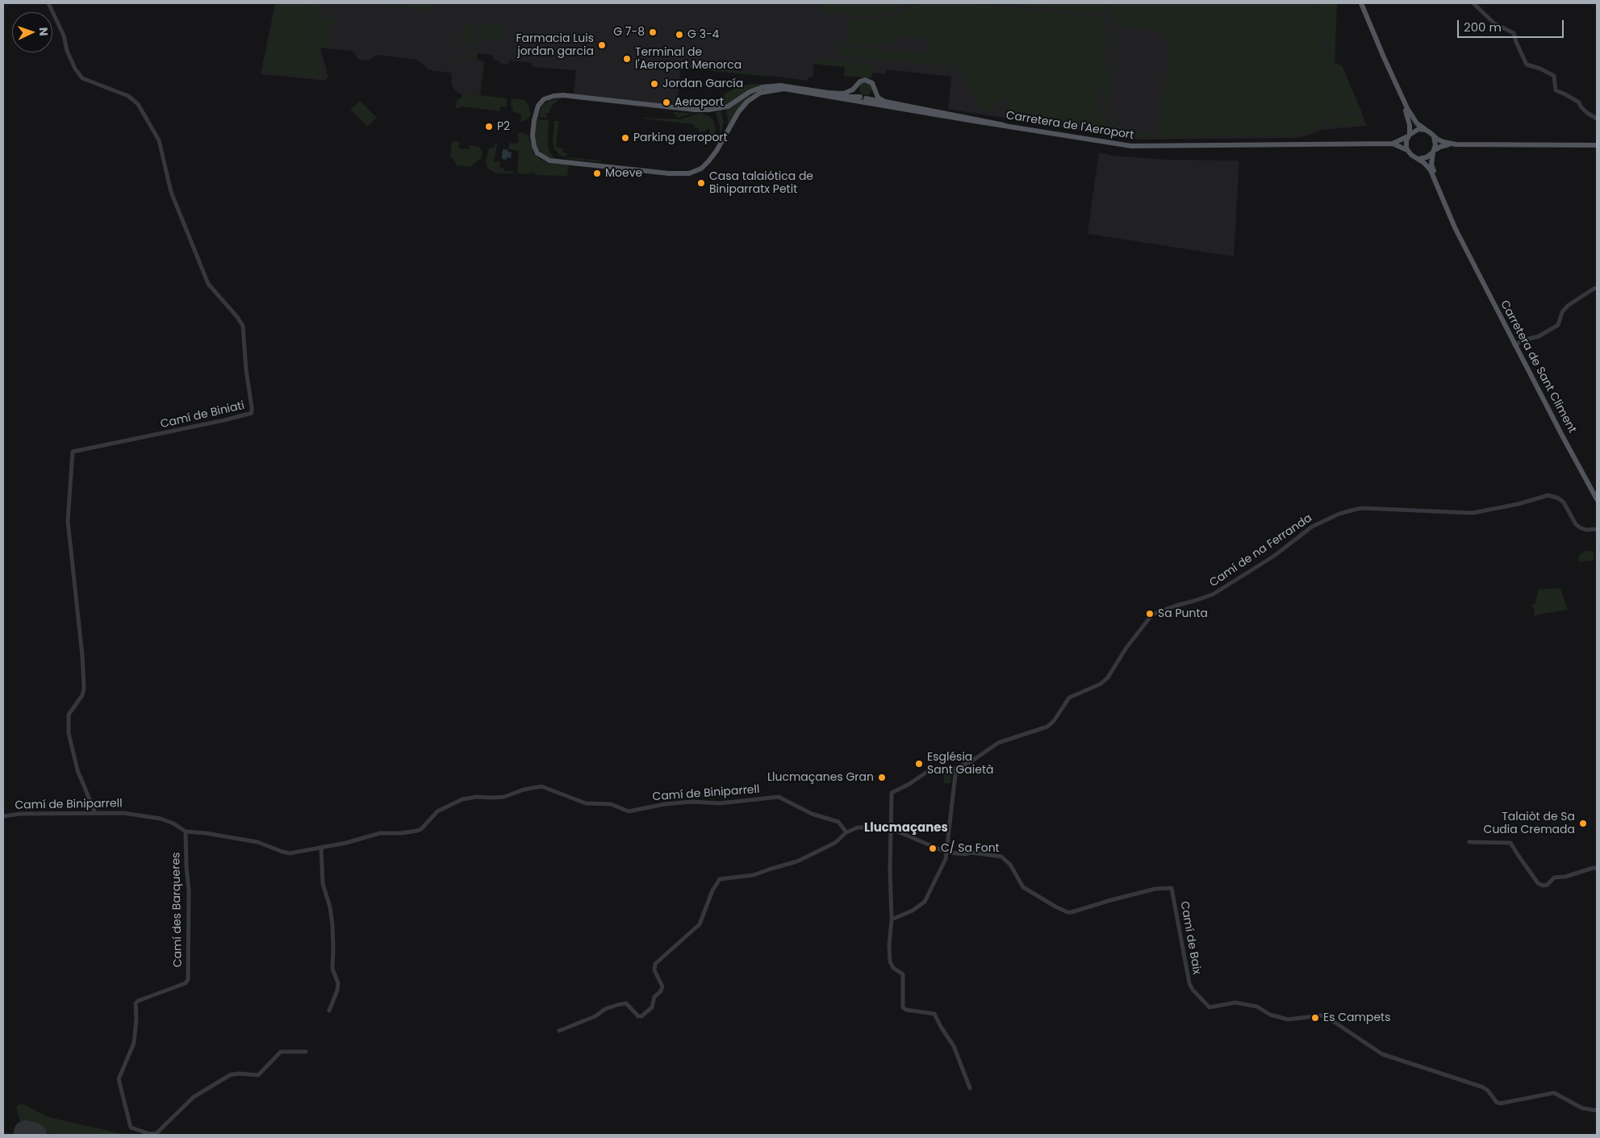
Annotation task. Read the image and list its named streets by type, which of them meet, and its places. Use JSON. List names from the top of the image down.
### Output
{
  "streets": {
    "main road": ["Carretera de l'Aeroport", "Carretera de Sant Climent"],
    "street": [
      "Camí de Biniati",
      "Camí de na Ferranda",
      "Camí de Biniparrell",
      "Camí des Barqueres",
      "Camí de Baix"
    ]
  },
  "crossings": [
    ["Camí de Biniati", "Camí de Biniparrell"],
    ["Camí de Biniparrell", "Camí des Barqueres"]
  ],
  "districts": ["Llucmaçanes"],
  "places": [
    "G 7-8",
    "G 3-4",
    "Farmacia Luis jordan garcia",
    "Terminal de l'Aeroport Menorca",
    "Jordan García",
    "Aeroport",
    "P2",
    "Parking aeroport",
    "Moeve",
    "Casa talaiótica de Biniparratx Petit",
    "Sa Punta",
    "Església Sant Gaietà",
    "Llucmaçanes Gran",
    "Talaiòt de Sa Cudia Cremada",
    "C/ Sa Font",
    "Es Campets"
  ],
  "scale_bar": "200 m",
  "north": "right"
}
